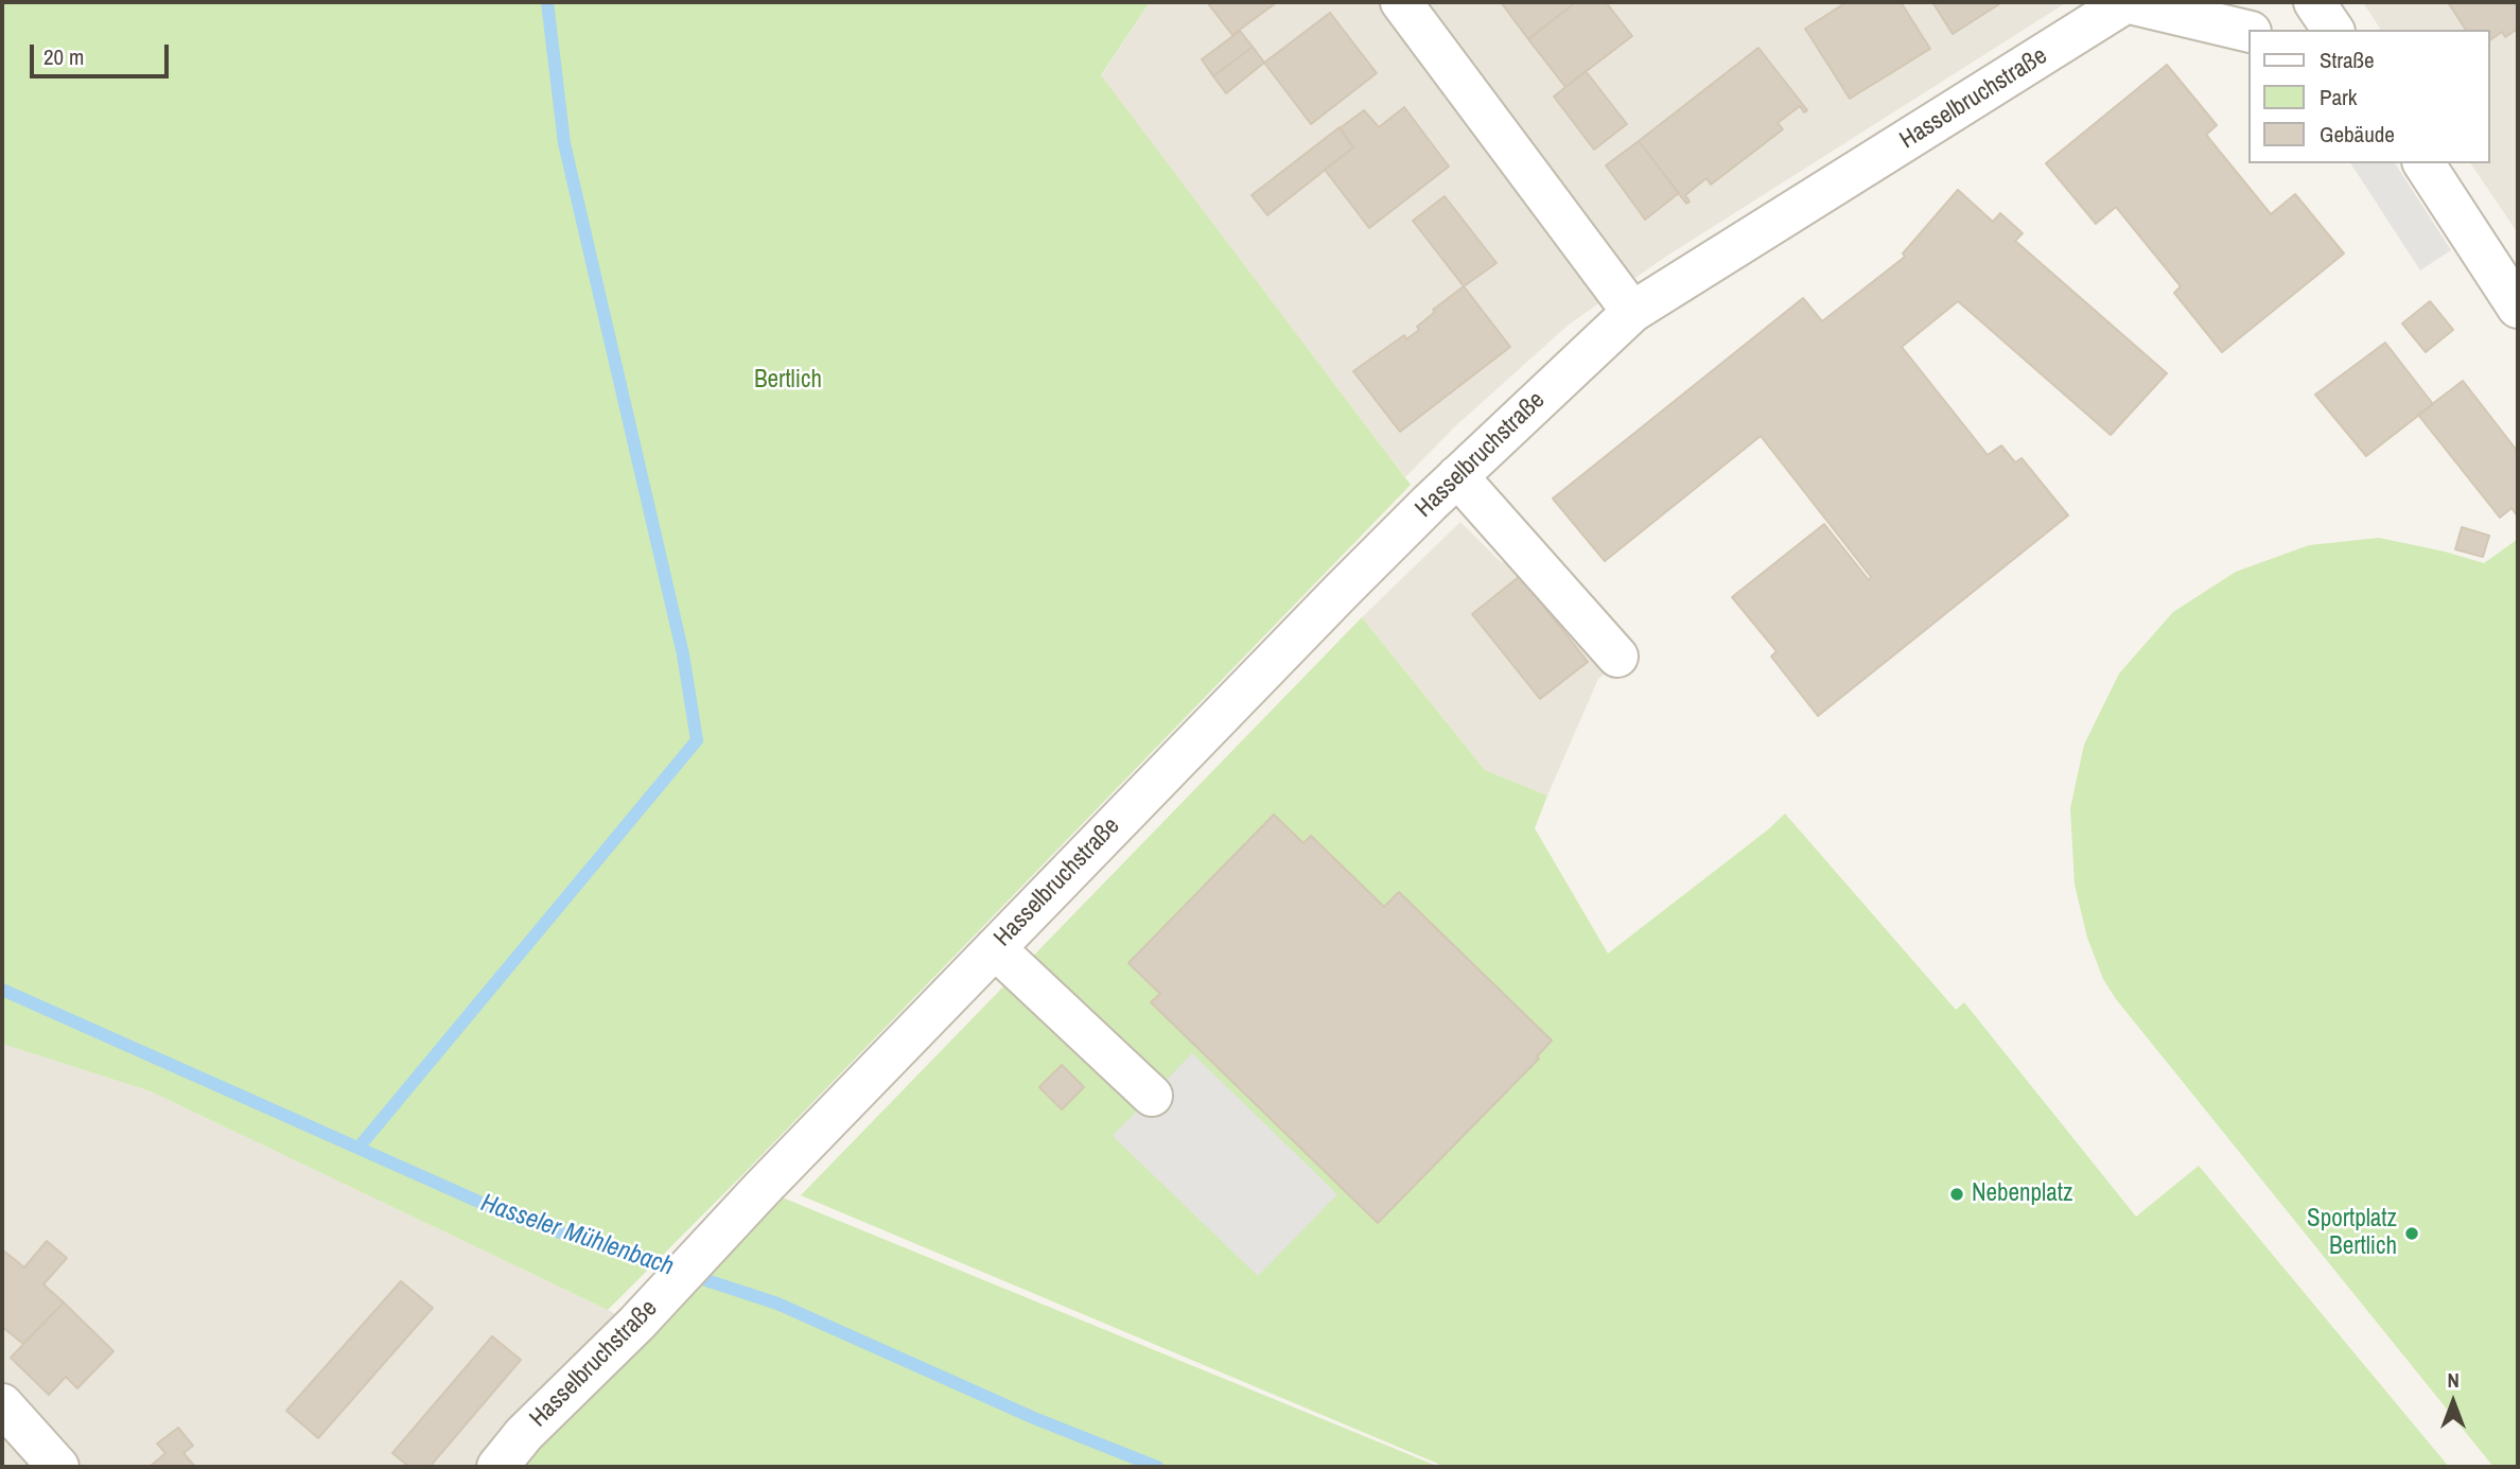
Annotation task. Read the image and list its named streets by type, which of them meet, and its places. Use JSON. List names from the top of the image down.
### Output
{
  "streets": {
    "street": ["Hasselbruchstraße"]
  },
  "water": ["Hasseler Mühlenbach"],
  "parks": ["Bertlich"],
  "places": ["Nebenplatz", "Sportplatz Bertlich"],
  "legend": ["Straße", "Park", "Gebäude"],
  "scale_bar": "20 m",
  "north": "top"
}
